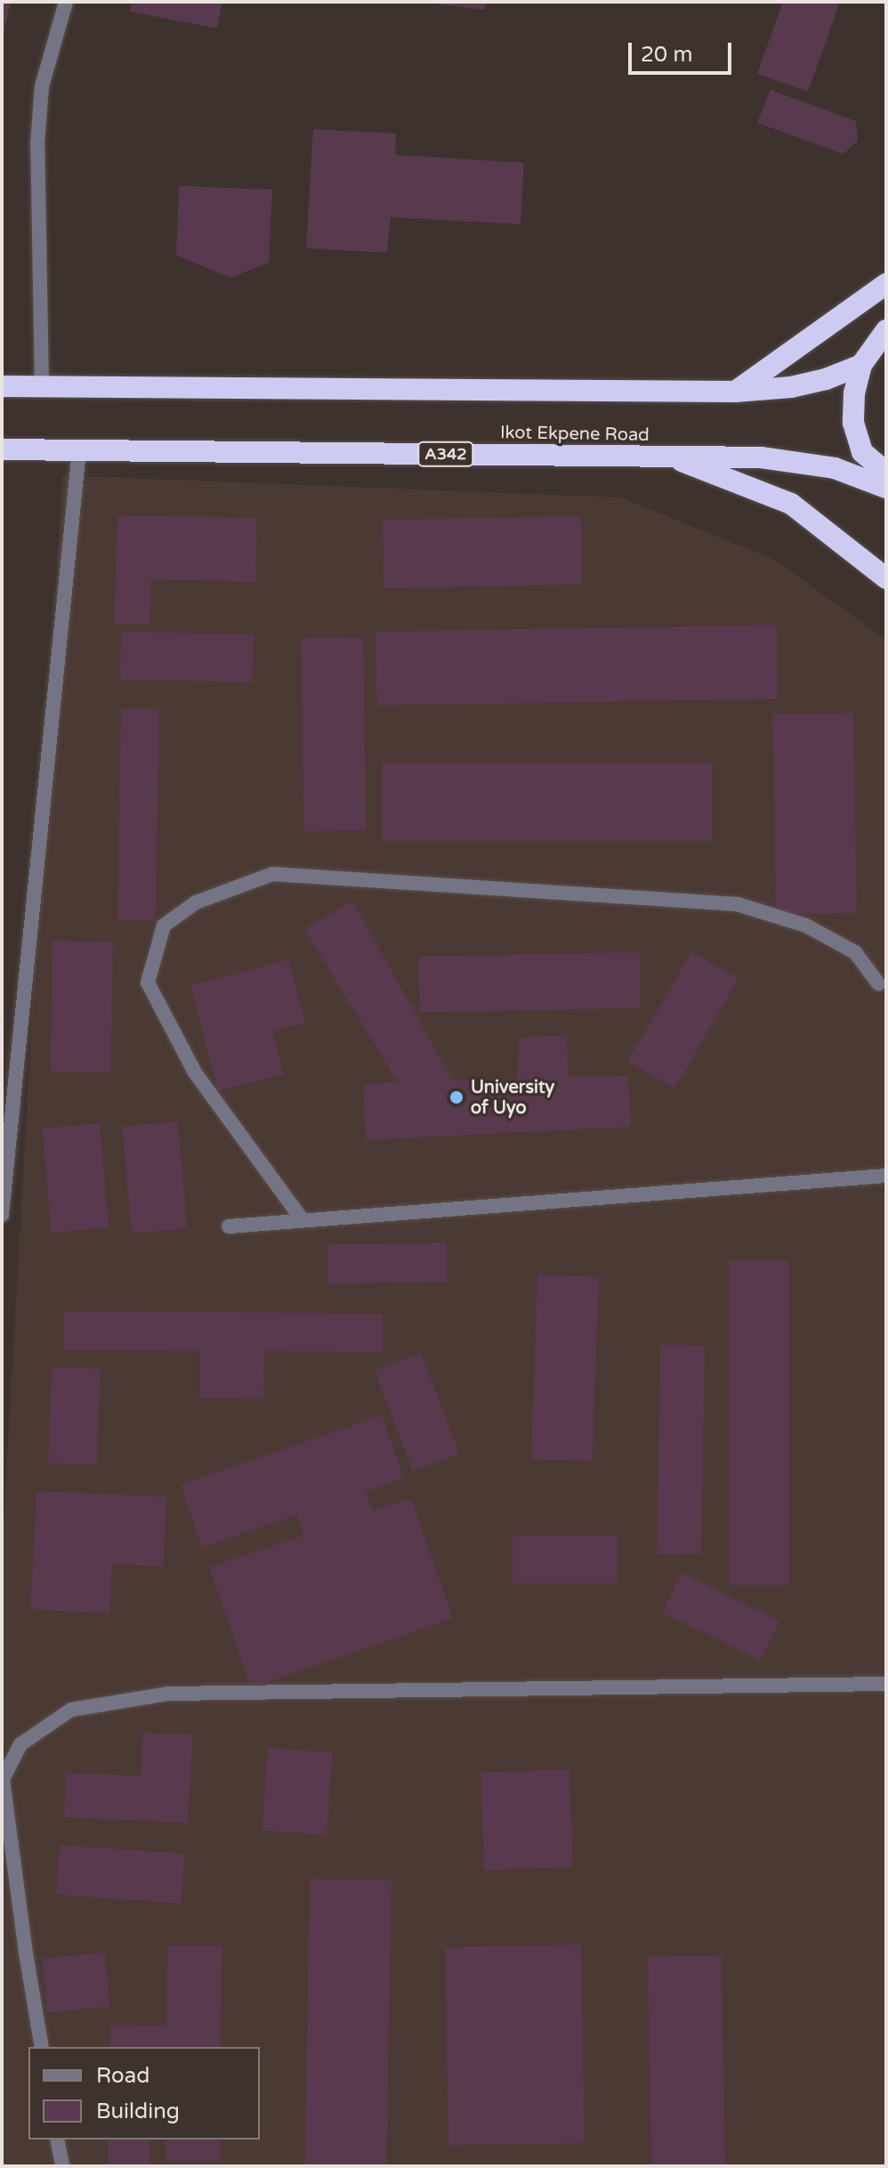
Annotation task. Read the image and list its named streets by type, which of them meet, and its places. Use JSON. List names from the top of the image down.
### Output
{
  "streets": {
    "highway": ["Ikot Ekpene Road", "A342"]
  },
  "places": ["University of Uyo"],
  "legend": ["Road", "Building"],
  "scale_bar": "20 m"
}
